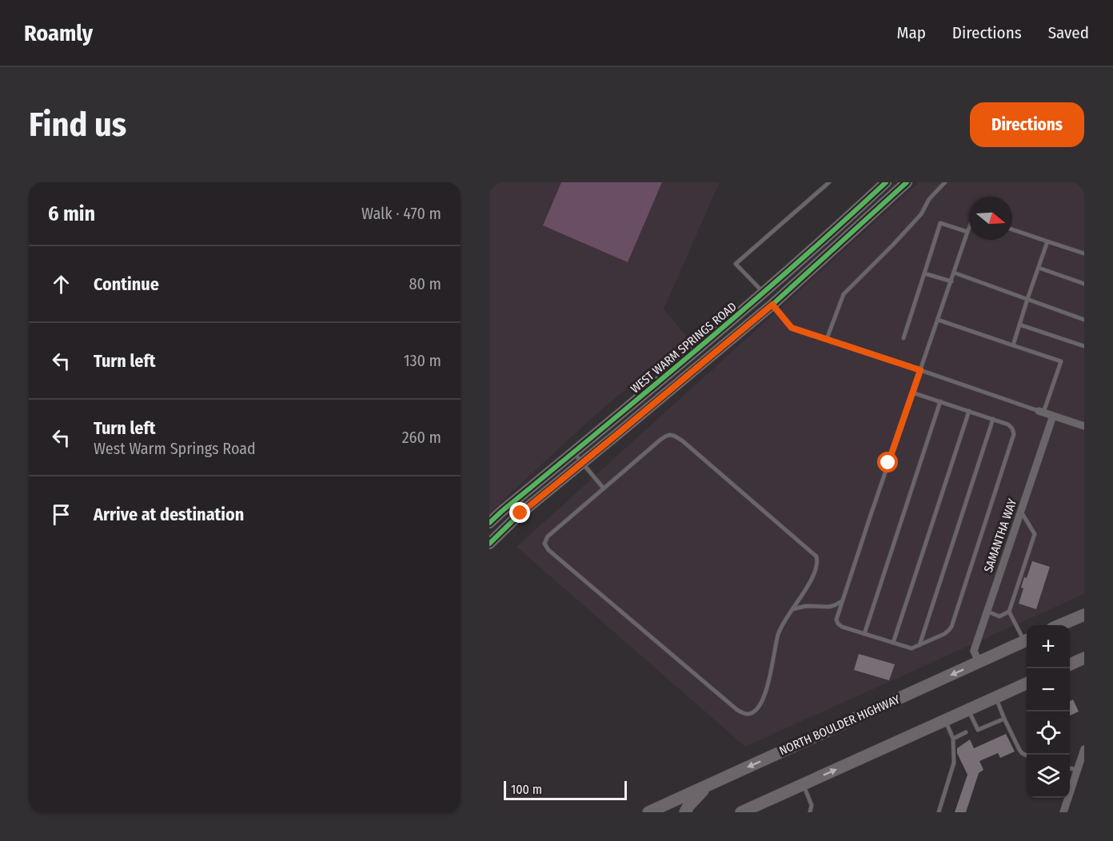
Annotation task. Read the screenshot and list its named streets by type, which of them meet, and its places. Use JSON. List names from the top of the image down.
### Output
{
  "streets": {
    "main road": ["WEST WARM SPRINGS ROAD", "NORTH BOULDER HIGHWAY"],
    "street": ["SAMANTHA WAY"]
  },
  "crossings": [
    ["SAMANTHA WAY", "NORTH BOULDER HIGHWAY"]
  ],
  "scale_bar": "100 m",
  "north": "right",
  "page": {
    "header": "Roamly",
    "nav": ["Map", "Directions", "Saved"],
    "buttons": "Directions",
    "title": "Find us",
    "heading": ["6 min", "Walk · 470 m"],
    "list": [
      ["Continue", "80 m"],
      ["Turn left", "130 m"],
      ["Turn left", "West Warm Springs Road", "260 m"],
      "Arrive at destination"
    ],
    "map_buttons": ["+", "−"],
    "scale": "100 m"
  }
}
